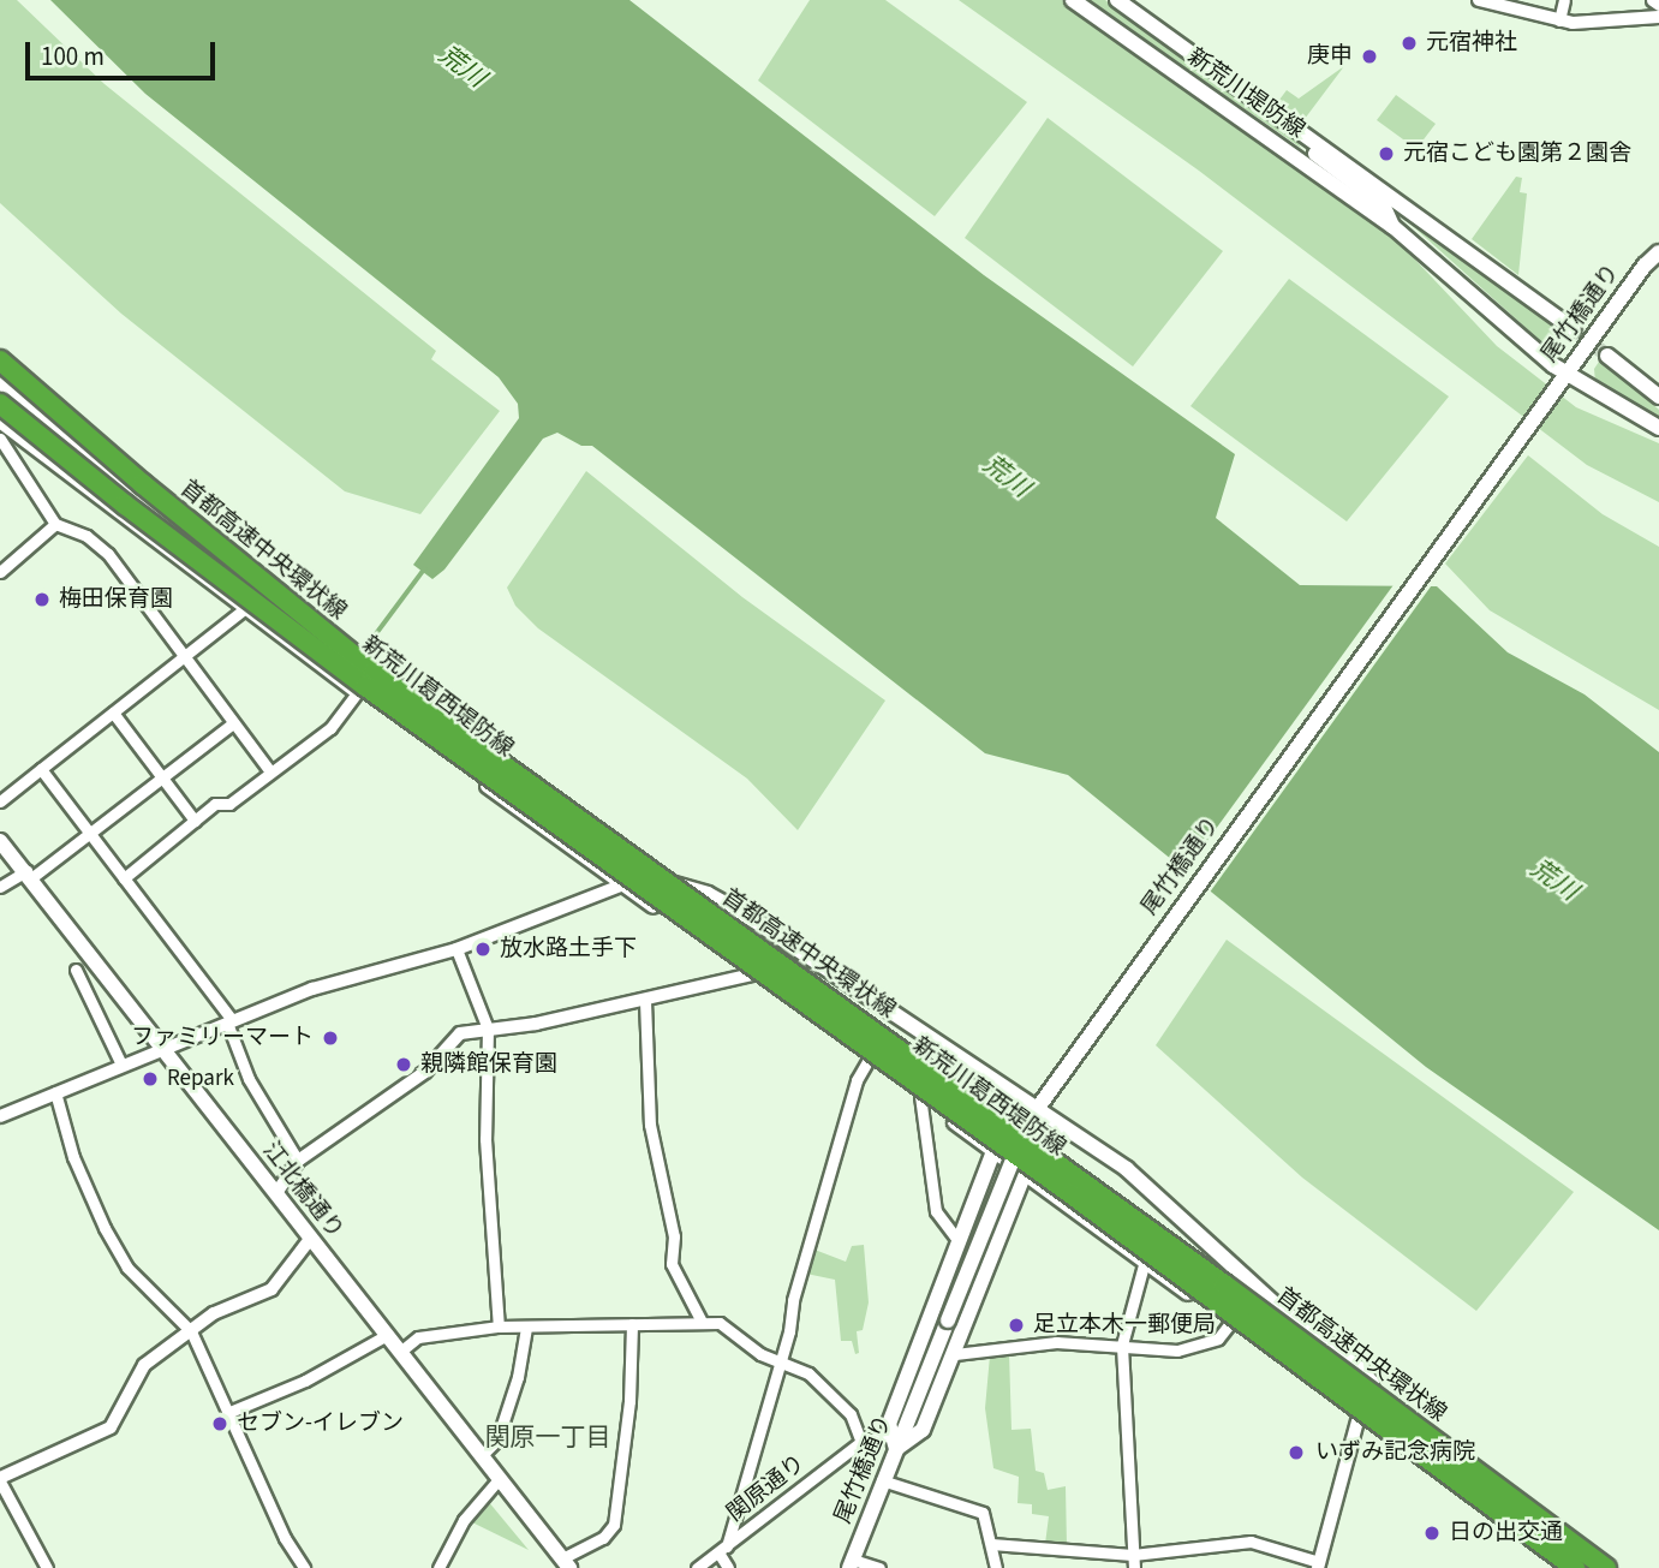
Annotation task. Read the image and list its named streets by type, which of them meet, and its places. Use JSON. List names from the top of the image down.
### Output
{
  "streets": {
    "highway": ["首都高速中央環状線"],
    "main road": [
      "新荒川堤防線",
      "尾竹橋通り",
      "新荒川葛西堤防線",
      "江北橋通り"
    ],
    "street": ["関原通り"]
  },
  "crossings": [
    ["新荒川堤防線", "尾竹橋通り"]
  ],
  "districts": ["関原一丁目"],
  "water": ["荒川"],
  "places": [
    "元宿神社",
    "庚申",
    "元宿こども園第２園舎",
    "梅田保育園",
    "放水路土手下",
    "ファミリーマート",
    "親隣館保育園",
    "Repark",
    "足立本木一郵便局",
    "セブン-イレブン",
    "いずみ記念病院",
    "日の出交通"
  ],
  "scale_bar": "100 m"
}
